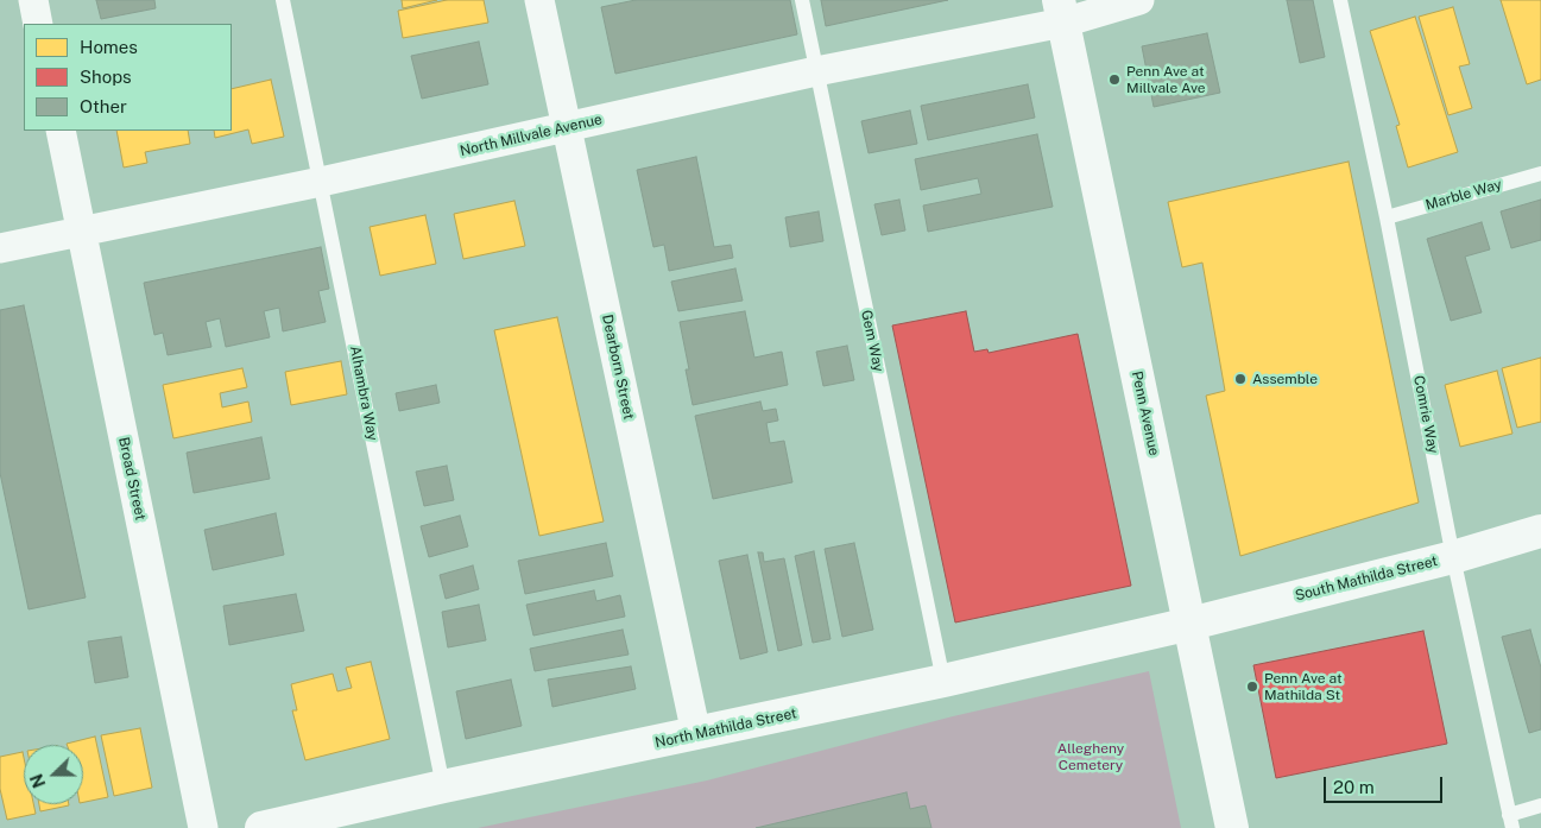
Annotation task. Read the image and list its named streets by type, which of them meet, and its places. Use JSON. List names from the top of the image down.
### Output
{
  "streets": {
    "street": [
      "North Millvale Avenue",
      "Dearborn Street",
      "Penn Avenue",
      "Broad Street",
      "South Mathilda Street",
      "North Mathilda Street"
    ],
    "lane": [
      "Marble Way",
      "Gem Way",
      "Alhambra Way",
      "Comrie Way"
    ]
  },
  "crossings": [
    ["North Millvale Avenue", "Gem Way"],
    ["North Millvale Avenue", "Dearborn Street"],
    ["North Millvale Avenue", "Alhambra Way"],
    ["North Millvale Avenue", "Penn Avenue"],
    ["North Millvale Avenue", "Broad Street"],
    ["Marble Way", "Comrie Way"],
    ["Gem Way", "North Mathilda Street"],
    ["Dearborn Street", "North Mathilda Street"],
    ["Alhambra Way", "North Mathilda Street"],
    ["Penn Avenue", "South Mathilda Street"],
    ["Penn Avenue", "North Mathilda Street"],
    ["Comrie Way", "South Mathilda Street"],
    ["South Mathilda Street", "North Mathilda Street"]
  ],
  "parks": ["Allegheny Cemetery"],
  "places": ["Penn Ave at Millvale Ave", "Assemble", "Penn Ave at Mathilda St"],
  "legend": ["Homes", "Shops", "Other"],
  "scale_bar": "20 m",
  "north": "left"
}
